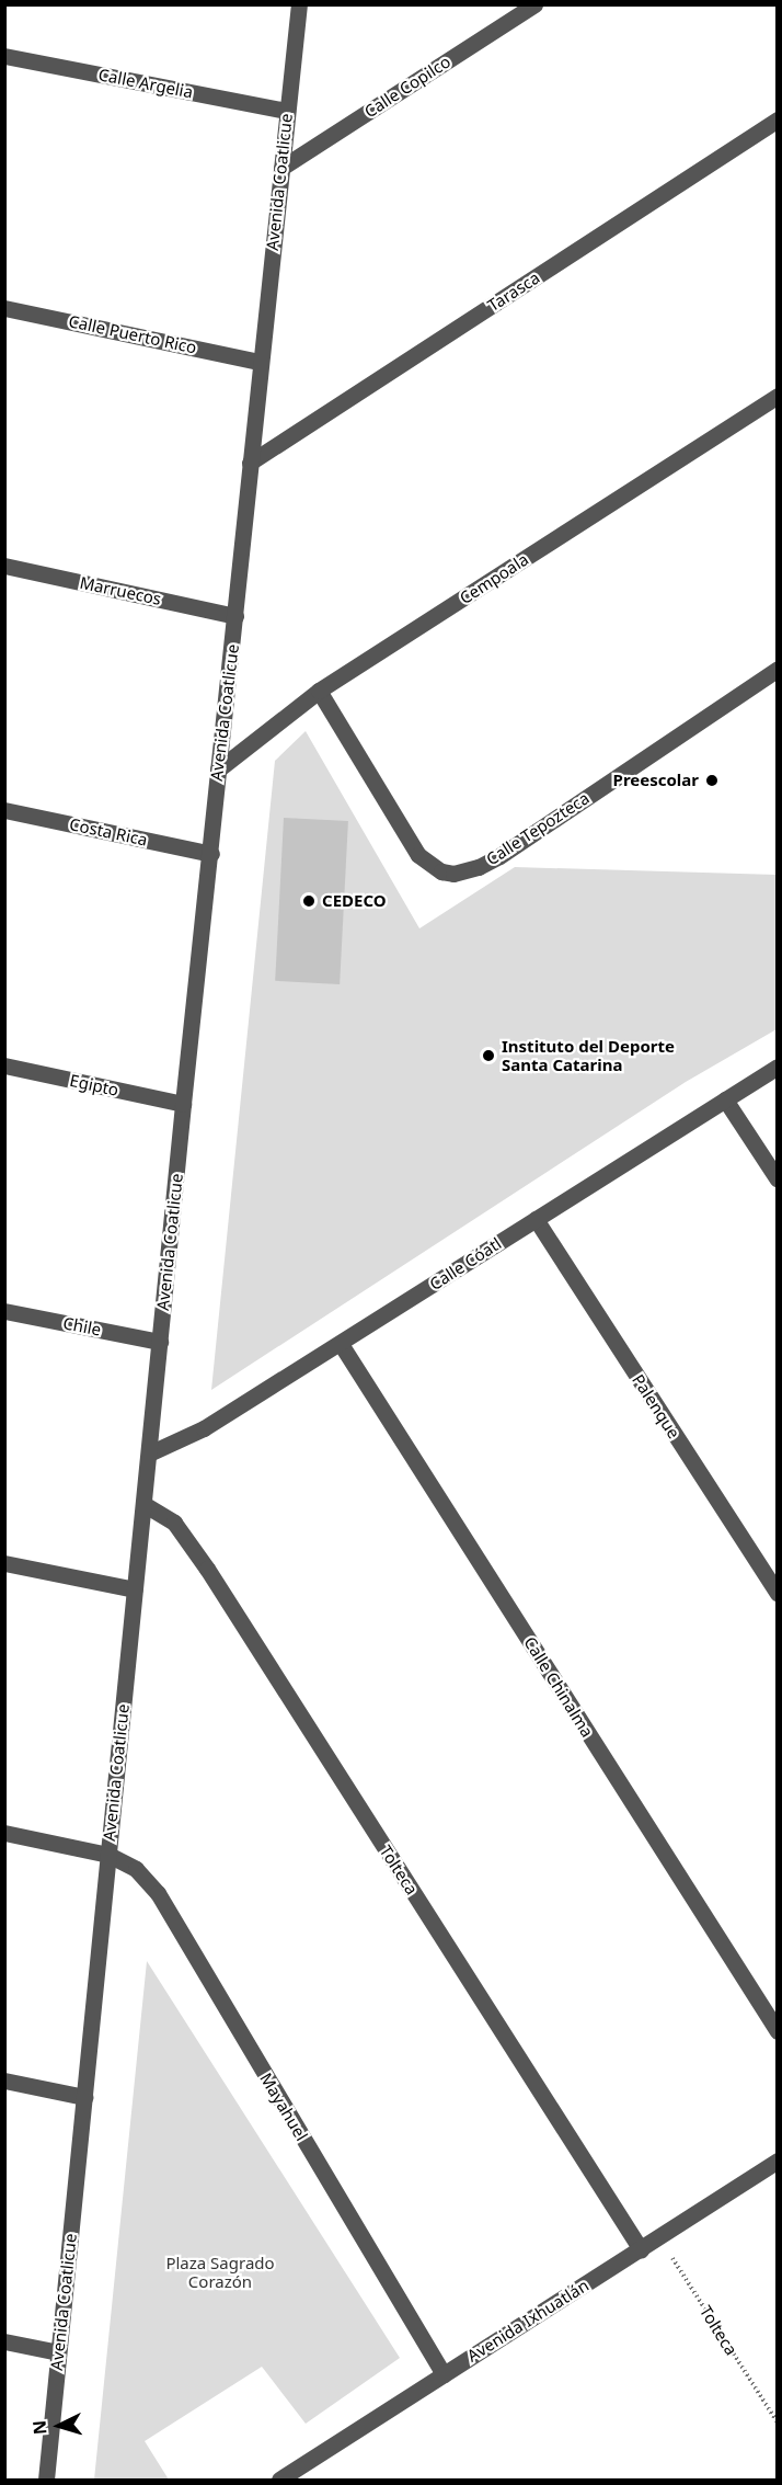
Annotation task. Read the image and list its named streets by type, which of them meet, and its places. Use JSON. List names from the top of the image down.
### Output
{
  "streets": {
    "street": [
      "Calle Argelia",
      "Calle Copilco",
      "Avenida Coatlicue",
      "Tarasca",
      "Calle Puerto Rico",
      "Cempoala",
      "Marruecos",
      "Calle Tepozteca",
      "Costa Rica",
      "Egipto",
      "Calle Cóatl",
      "Chile",
      "Palenque",
      "Calle Chinalma",
      "Tolteca",
      "Mayahuel",
      "Avenida Ixhuatlán"
    ]
  },
  "crossings": [
    ["Calle Argelia", "Avenida Coatlicue"],
    ["Calle Copilco", "Avenida Coatlicue"],
    ["Avenida Coatlicue", "Tarasca"],
    ["Avenida Coatlicue", "Calle Puerto Rico"],
    ["Avenida Coatlicue", "Cempoala"],
    ["Avenida Coatlicue", "Marruecos"],
    ["Avenida Coatlicue", "Costa Rica"],
    ["Avenida Coatlicue", "Egipto"],
    ["Avenida Coatlicue", "Calle Cóatl"],
    ["Avenida Coatlicue", "Chile"],
    ["Avenida Coatlicue", "Tolteca"],
    ["Avenida Coatlicue", "Mayahuel"],
    ["Cempoala", "Calle Tepozteca"],
    ["Calle Cóatl", "Palenque"],
    ["Calle Cóatl", "Calle Chinalma"],
    ["Tolteca", "Avenida Ixhuatlán"],
    ["Mayahuel", "Avenida Ixhuatlán"]
  ],
  "parks": ["Plaza Sagrado Corazón"],
  "places": ["Preescolar", "CEDECO", "Instituto del Deporte Santa Catarina"],
  "north": "left"
}
